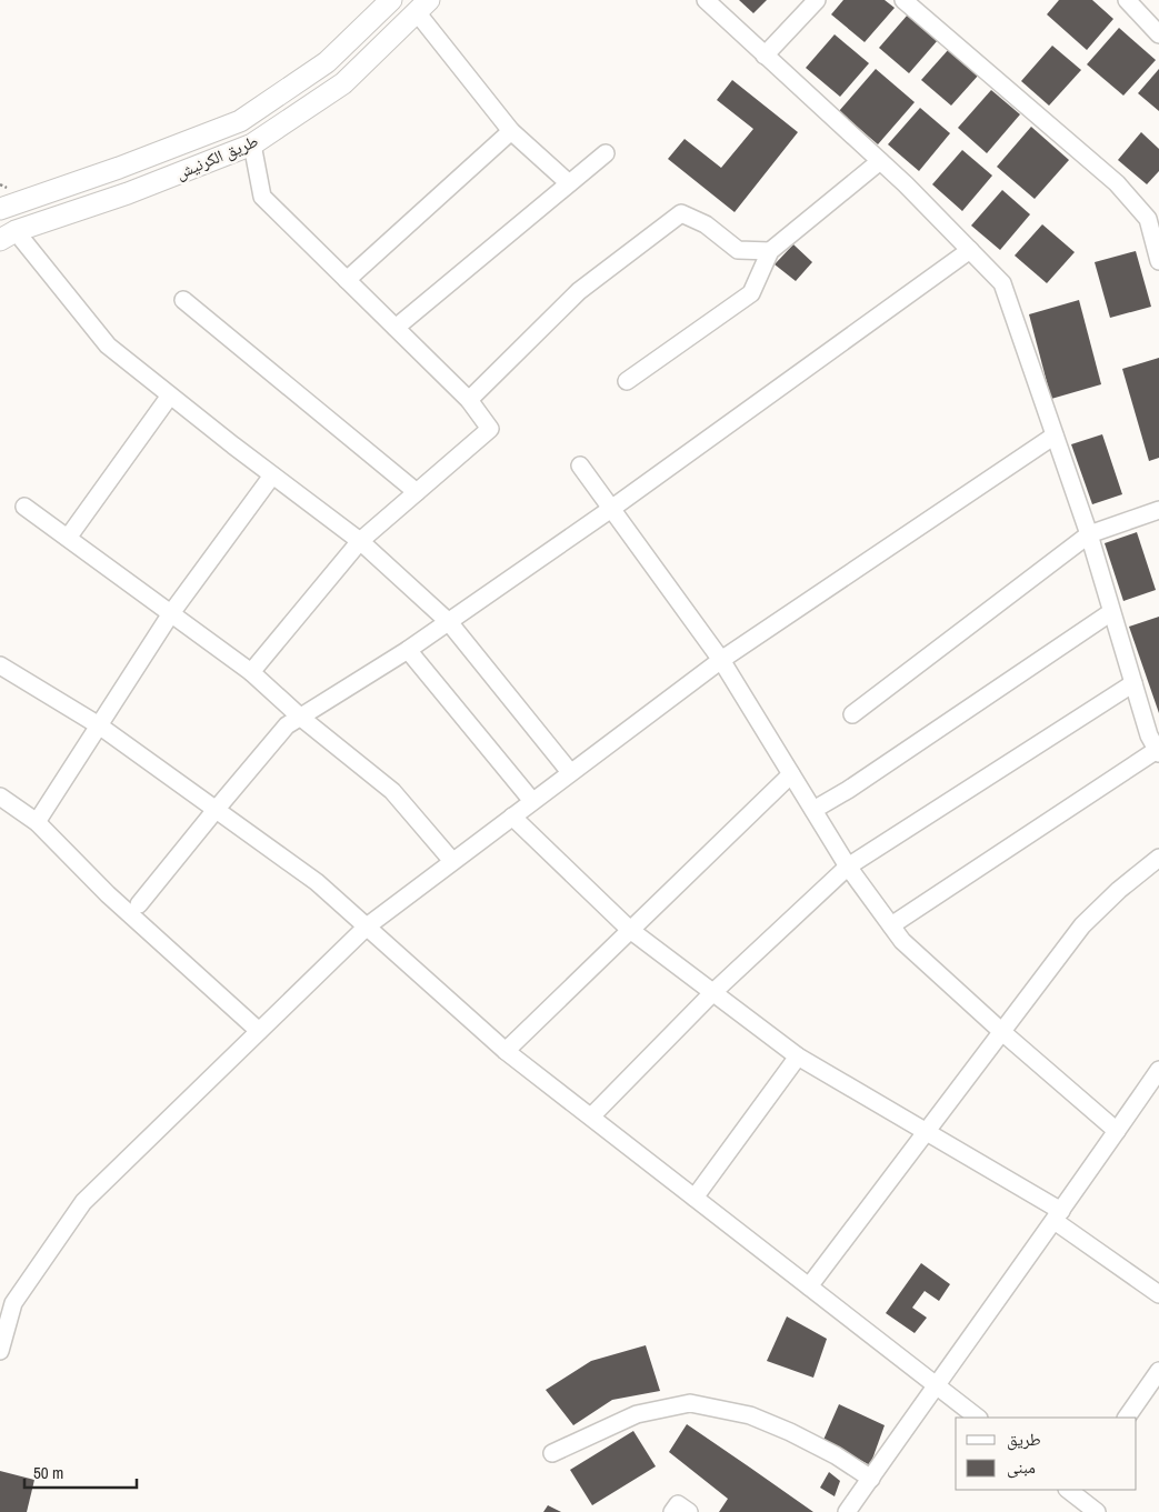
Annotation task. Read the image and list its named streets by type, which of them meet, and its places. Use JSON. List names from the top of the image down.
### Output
{
  "streets": {
    "main road": ["طريق الكرنيش"]
  },
  "legend": ["طريق", "مبنى"],
  "scale_bar": "50 m"
}
